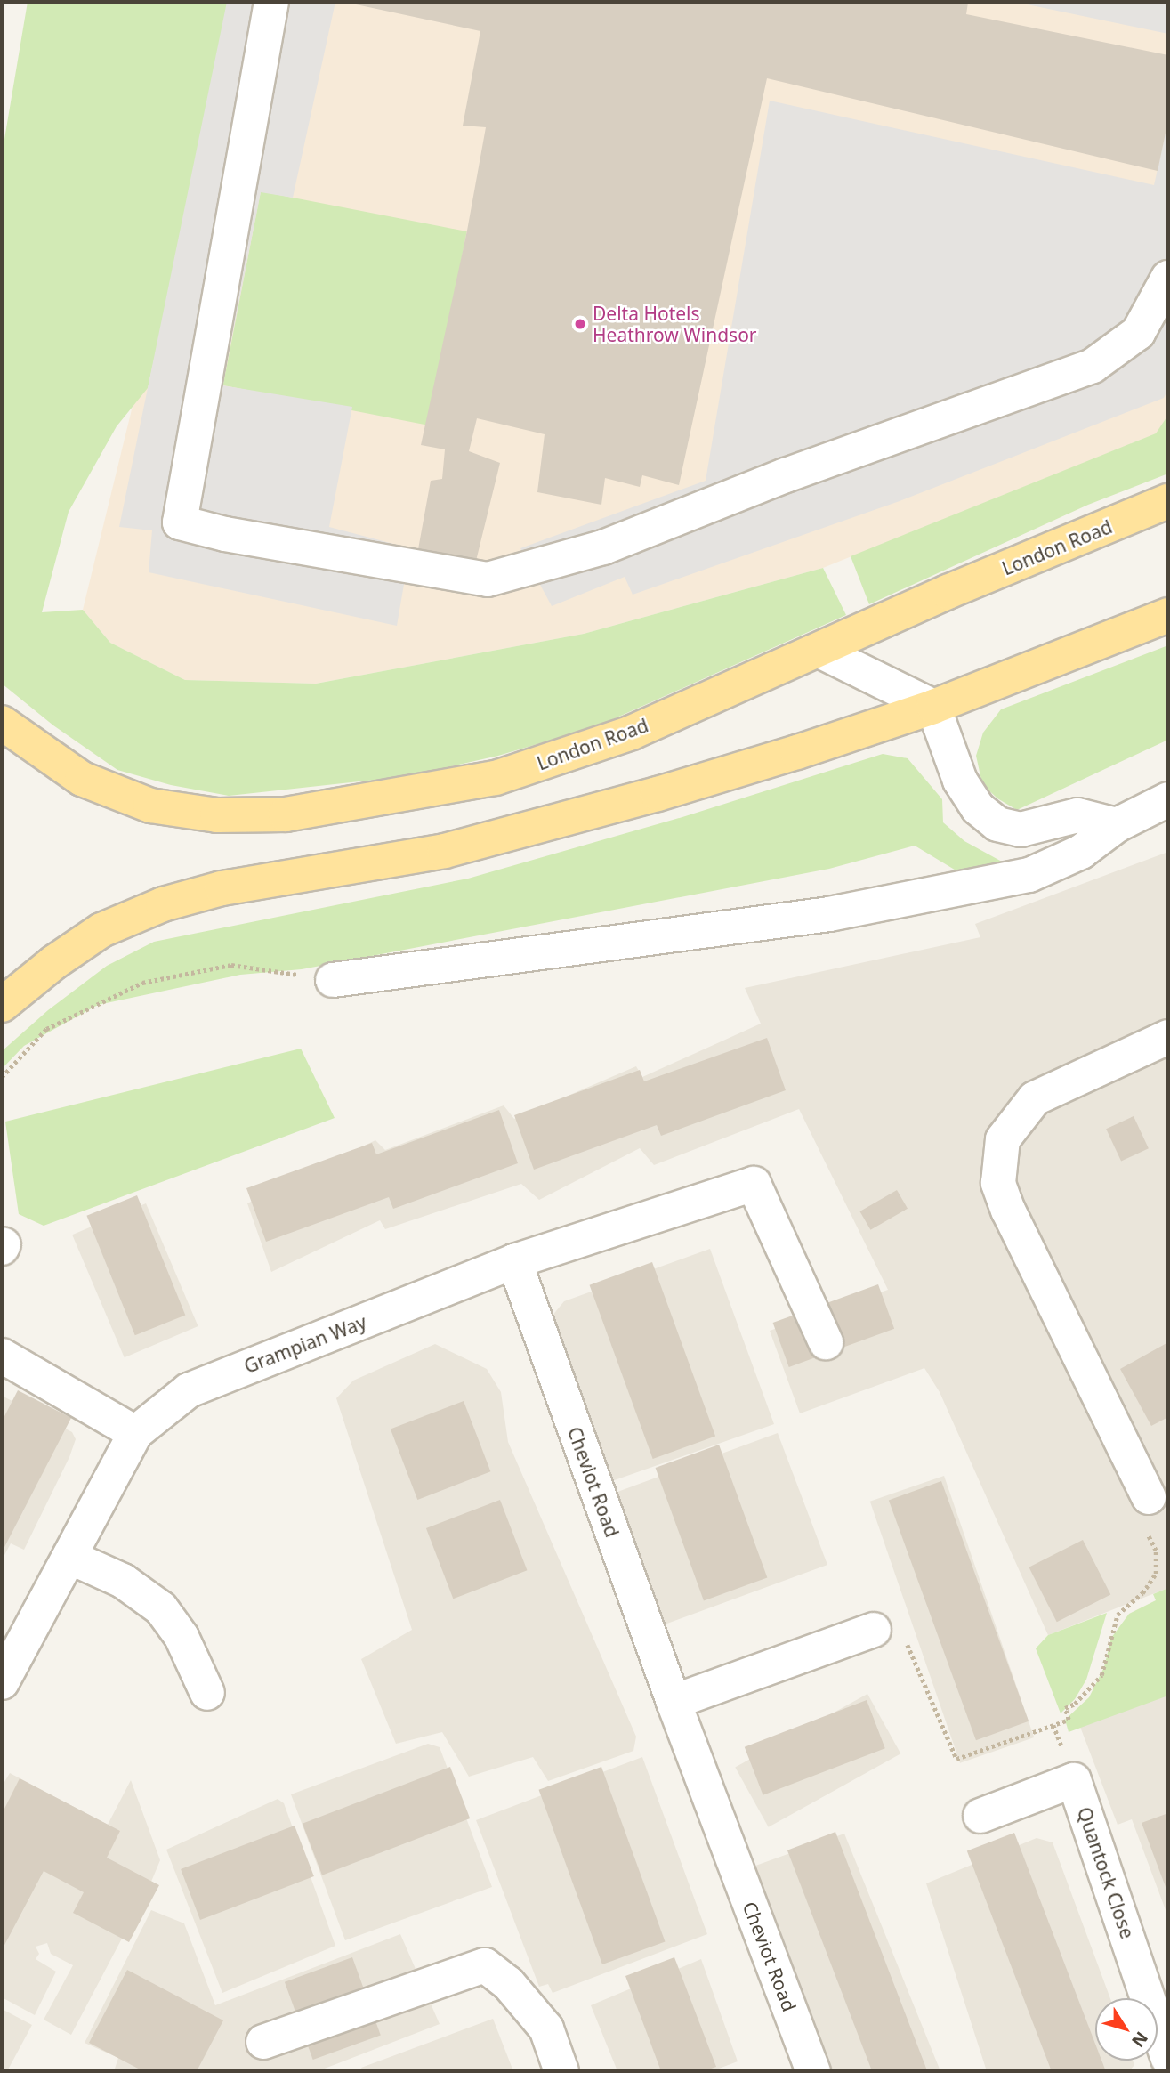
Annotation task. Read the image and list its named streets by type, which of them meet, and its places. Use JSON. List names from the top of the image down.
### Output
{
  "streets": {
    "main road": ["London Road"],
    "street": ["Grampian Way", "Cheviot Road", "Quantock Close"]
  },
  "crossings": [
    ["Grampian Way", "Cheviot Road"]
  ],
  "places": ["Delta Hotels Heathrow Windsor"],
  "north": "bottom right"
}
